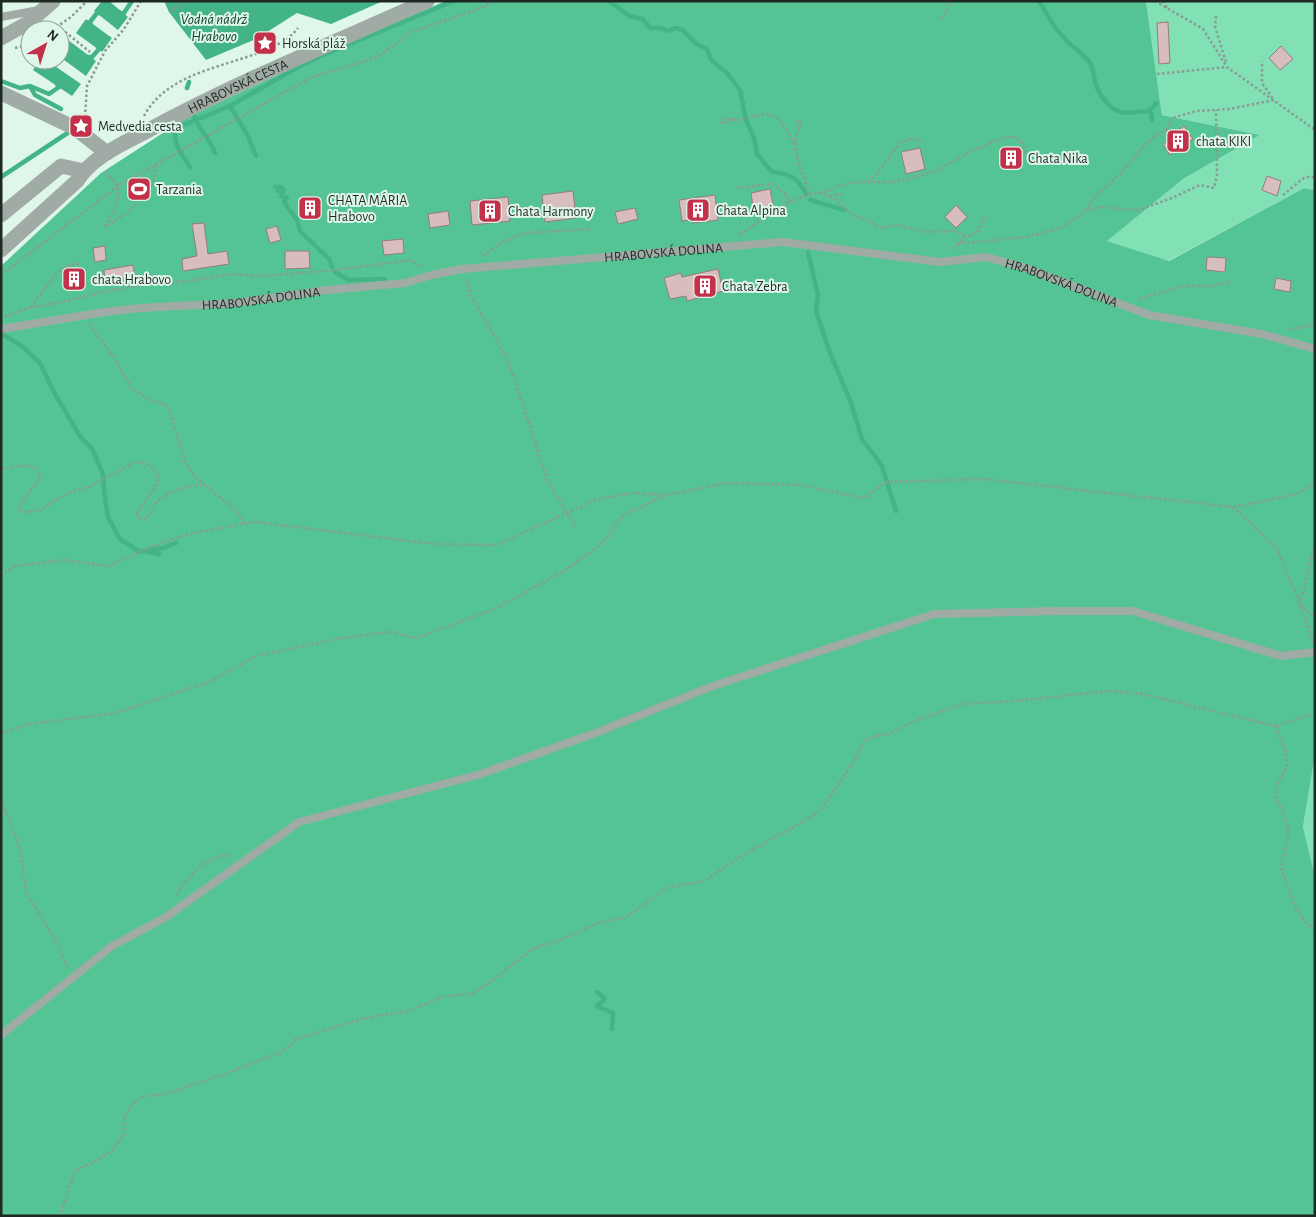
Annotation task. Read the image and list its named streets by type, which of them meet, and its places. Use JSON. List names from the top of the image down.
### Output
{
  "streets": {
    "street": ["HRABOVSKÁ CESTA"],
    "lane": ["HRABOVSKÁ DOLINA"]
  },
  "water": ["Vodná nádrž Hrabovo"],
  "places": {
    "place": ["Horská pláž", "Medvedia cesta"],
    "building": [
      "chata KIKI",
      "Chata Nika",
      "CHATA MÁRIA Hrabovo",
      "Chata Alpina",
      "Chata Harmony",
      "chata Hrabovo",
      "Chata Zebra"
    ],
    "sports": ["Tarzania"]
  },
  "north": "top right"
}
